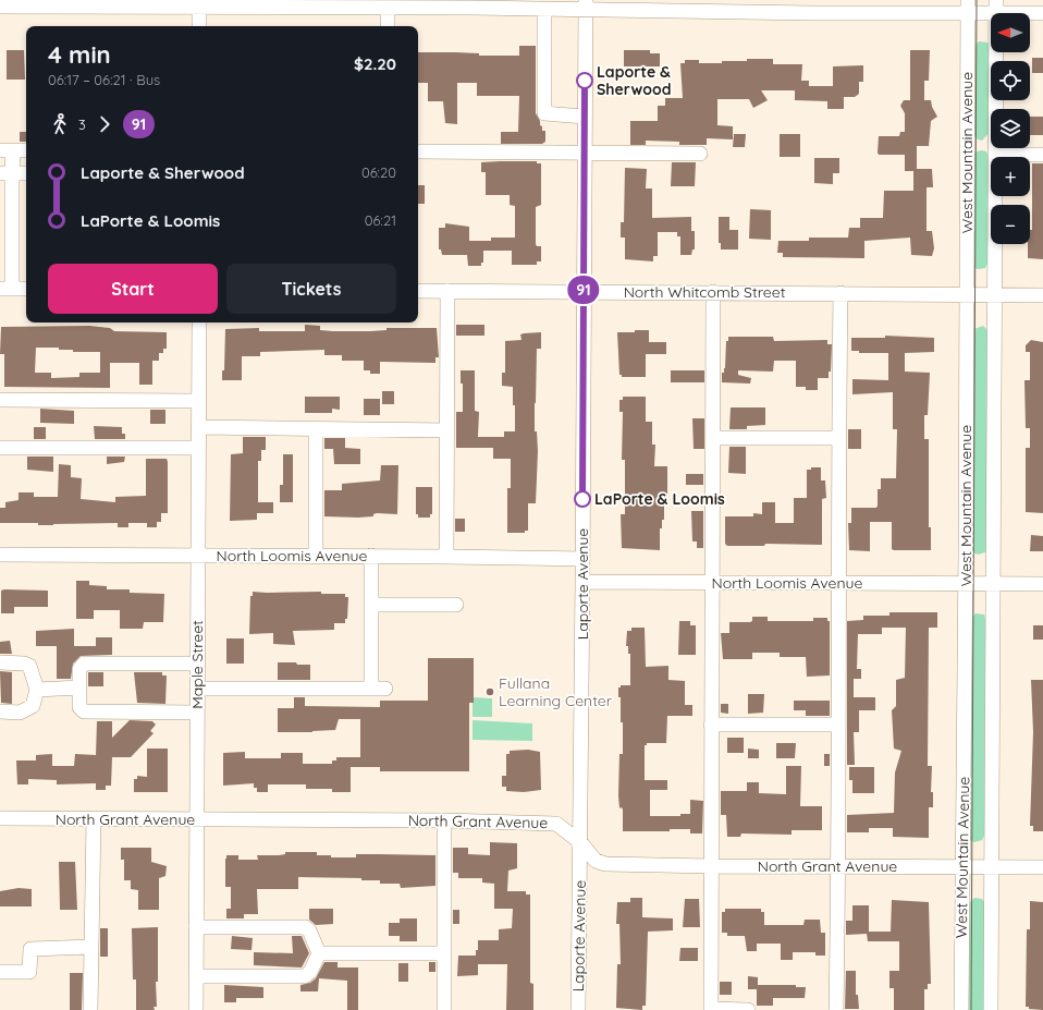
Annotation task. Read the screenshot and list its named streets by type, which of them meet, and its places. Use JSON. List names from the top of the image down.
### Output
{
  "streets": {
    "street": [
      "West Mountain Avenue",
      "North Whitcomb Street",
      "North Loomis Avenue",
      "Laporte Avenue",
      "Maple Street",
      "North Grant Avenue"
    ]
  },
  "crossings": [
    ["West Mountain Avenue", "North Whitcomb Street"],
    ["West Mountain Avenue", "North Loomis Avenue"],
    ["West Mountain Avenue", "North Grant Avenue"],
    ["North Whitcomb Street", "Laporte Avenue"],
    ["North Loomis Avenue", "Laporte Avenue"],
    ["North Loomis Avenue", "Maple Street"],
    ["Laporte Avenue", "North Grant Avenue"],
    ["Maple Street", "North Grant Avenue"]
  ],
  "places": ["Laporte & Sherwood", "LaPorte & Loomis", "Fullana Learning Center"],
  "lines": ["bus line 91"],
  "north": "left",
  "page": {
    "on_map": "91",
    "map_buttons": ["+", "−"],
    "heading": ["4 min", "06:17 – 06:21 · Bus", "$2.20"],
    "legs": ["3", "91"],
    "list": [
      {
        "name": "Laporte & Sherwood",
        "value": "06:20"
      },
      {
        "name": "LaPorte & Loomis",
        "value": "06:21"
      }
    ],
    "buttons": ["Start", "Tickets"]
  }
}
